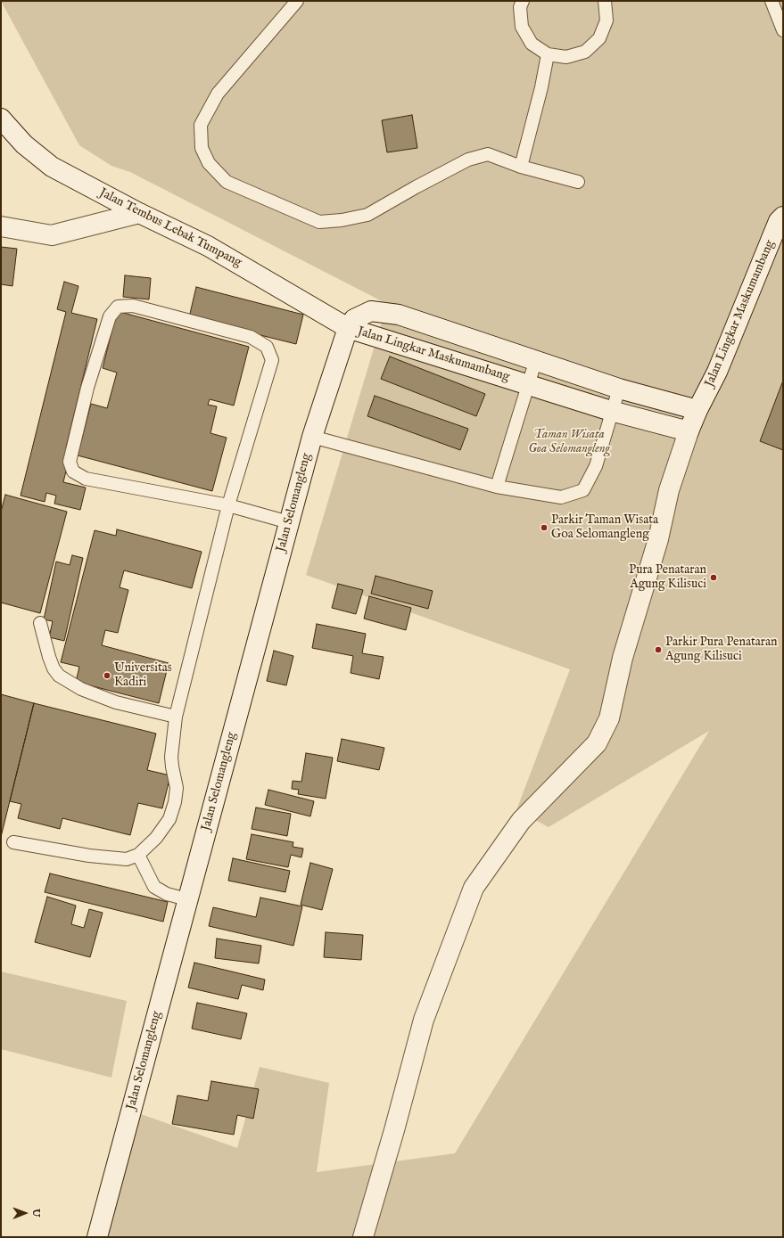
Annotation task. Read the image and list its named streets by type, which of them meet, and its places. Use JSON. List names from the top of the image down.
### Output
{
  "streets": {
    "street": ["Jalan Tembus Lebak Tumpang", "Jalan Lingkar Maskumambang", "Jalan Selomangleng"]
  },
  "crossings": [
    ["Jalan Tembus Lebak Tumpang", "Jalan Lingkar Maskumambang"],
    ["Jalan Tembus Lebak Tumpang", "Jalan Selomangleng"],
    ["Jalan Lingkar Maskumambang", "Jalan Selomangleng"]
  ],
  "parks": ["Taman Wisata Goa Selomangleng"],
  "places": [
    "Parkir Taman Wisata Goa Selomangleng",
    "Pura Penataran Agung Kilisuci",
    "Parkir Pura Penataran Agung Kilisuci",
    "Universitas Kadiri"
  ],
  "north": "right"
}
